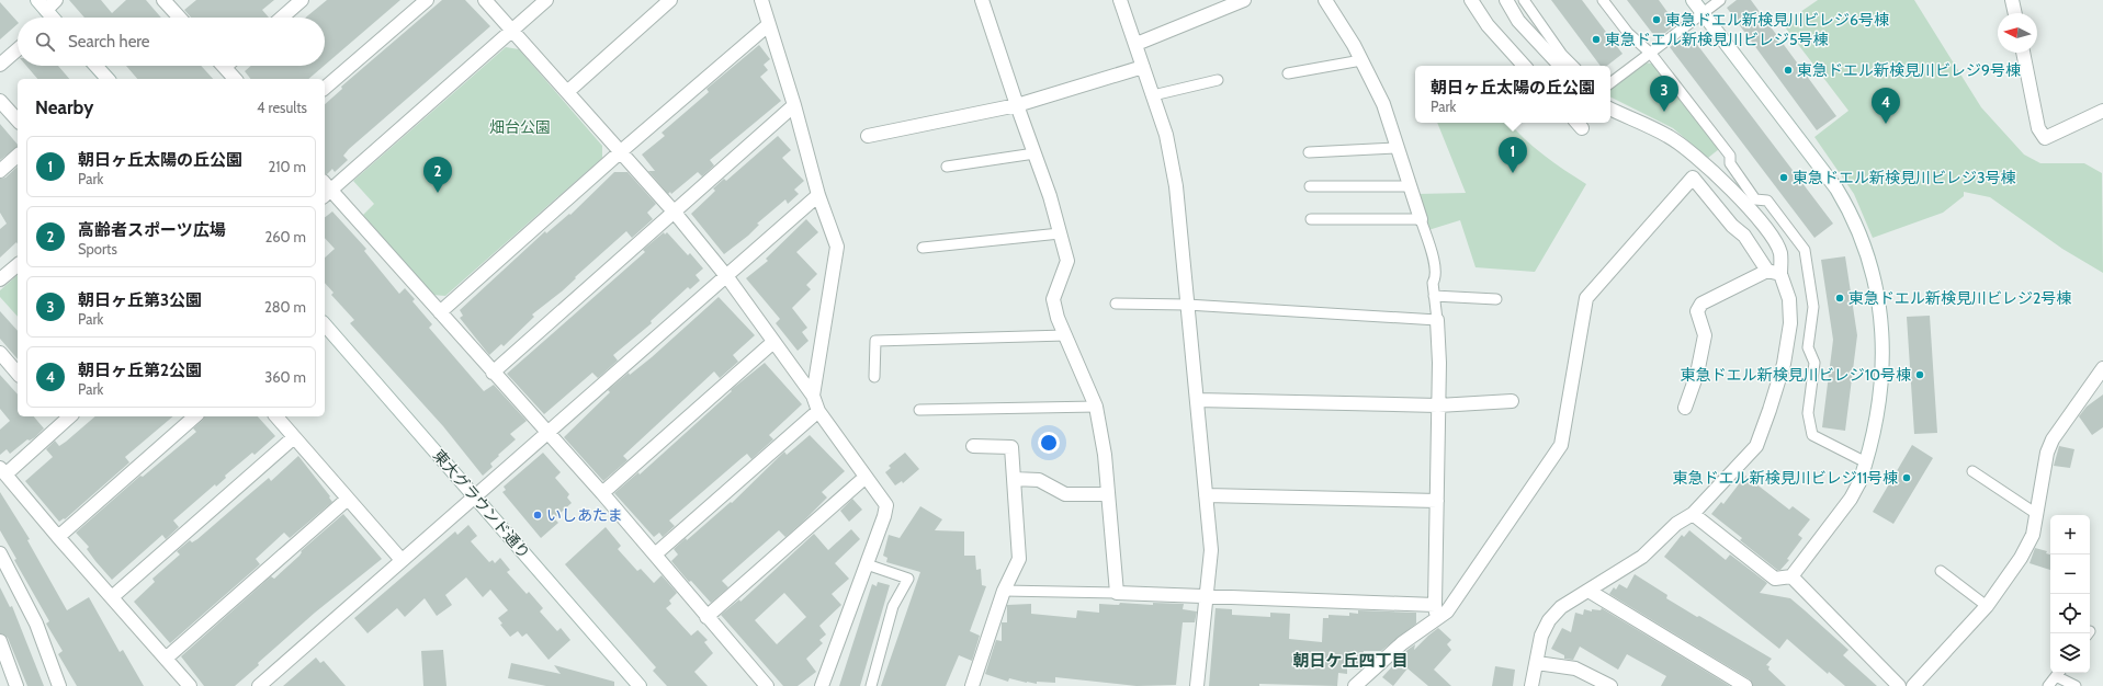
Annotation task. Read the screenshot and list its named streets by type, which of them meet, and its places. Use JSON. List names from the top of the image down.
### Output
{
  "streets": {
    "street": ["東大グラウンド通り"]
  },
  "districts": ["朝日ケ丘四丁目"],
  "parks": ["畑台公園"],
  "places": [
    "東急ドエル新検見川ビレジ6号棟",
    "東急ドエル新検見川ビレジ5号棟",
    "東急ドエル新検見川ビレジ9号棟",
    "東急ドエル新検見川ビレジ3号棟",
    "東急ドエル新検見川ビレジ2号棟",
    "東急ドエル新検見川ビレジ10号棟",
    "東急ドエル新検見川ビレジ11号棟",
    "いしあたま"
  ],
  "north": "left",
  "page": {
    "search": "Search here",
    "popup": ["朝日ヶ丘太陽の丘公園", "Park"],
    "pins": [
      "3",
      "4",
      "1",
      "2"
    ],
    "heading": ["Nearby", "4 results"],
    "list": [
      {
        "mark": "1",
        "name": "朝日ヶ丘太陽の丘公園",
        "note": "Park",
        "value": "210 m"
      },
      {
        "mark": "2",
        "name": "高齢者スポーツ広場",
        "note": "Sports",
        "value": "260 m"
      },
      {
        "mark": "3",
        "name": "朝日ヶ丘第3公園",
        "note": "Park",
        "value": "280 m"
      },
      {
        "mark": "4",
        "name": "朝日ヶ丘第2公園",
        "note": "Park",
        "value": "360 m"
      }
    ],
    "map_buttons": ["+", "−"]
  }
}
